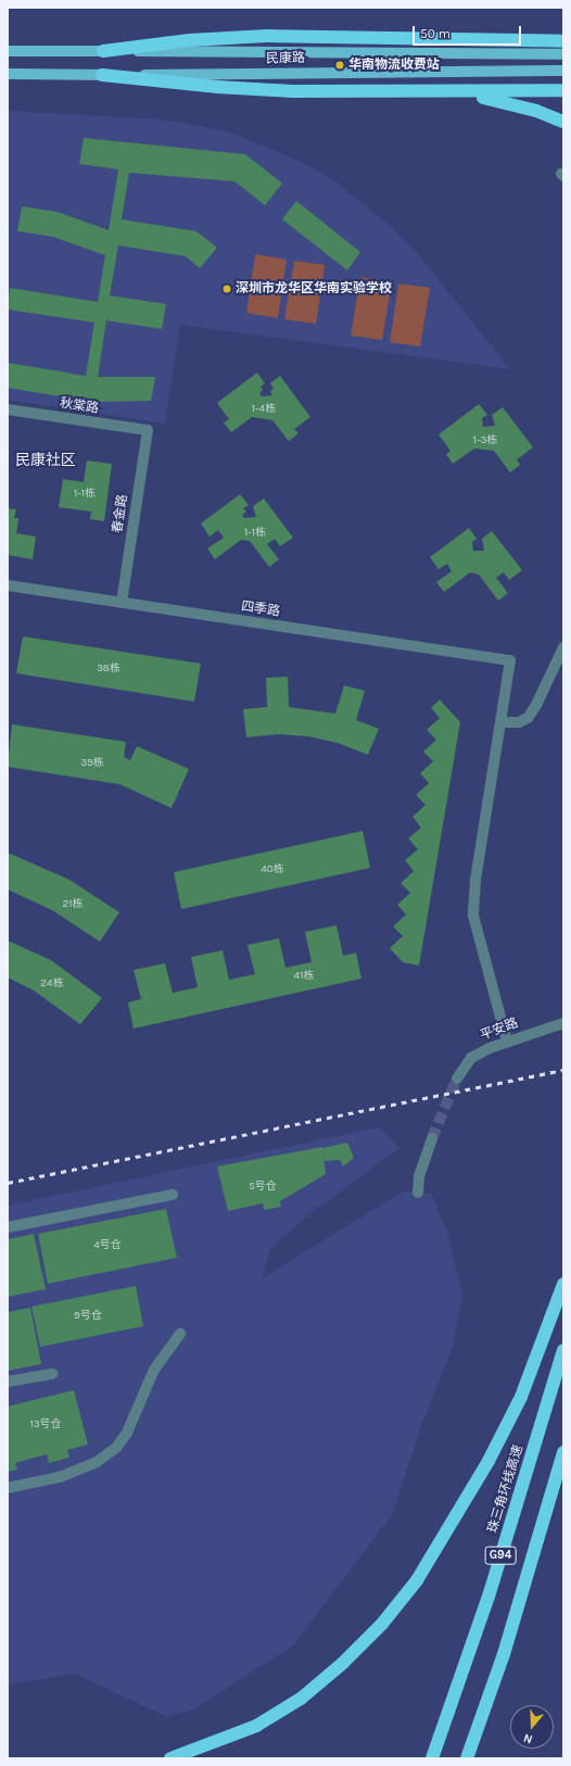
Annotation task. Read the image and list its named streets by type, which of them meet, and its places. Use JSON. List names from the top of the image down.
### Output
{
  "streets": {
    "highway": ["珠三角环线高速", "G94"],
    "main road": ["民康路"],
    "street": [
      "秋棠路",
      "春金路",
      "四季路",
      "平安路"
    ]
  },
  "crossings": [
    ["秋棠路", "春金路"],
    ["春金路", "四季路"]
  ],
  "districts": ["民康社区"],
  "places": ["华南物流收费站", "深圳市龙华区华南实验学校"],
  "house_numbers": [
    "1-4栋",
    "1-3栋",
    "1-1栋",
    "1-1栋",
    "38栋",
    "39栋",
    "40栋",
    "21栋",
    "41栋",
    "24栋",
    "5号仓",
    "4号仓",
    "9号仓",
    "13号仓"
  ],
  "scale_bar": "50 m",
  "north": "bottom"
}
